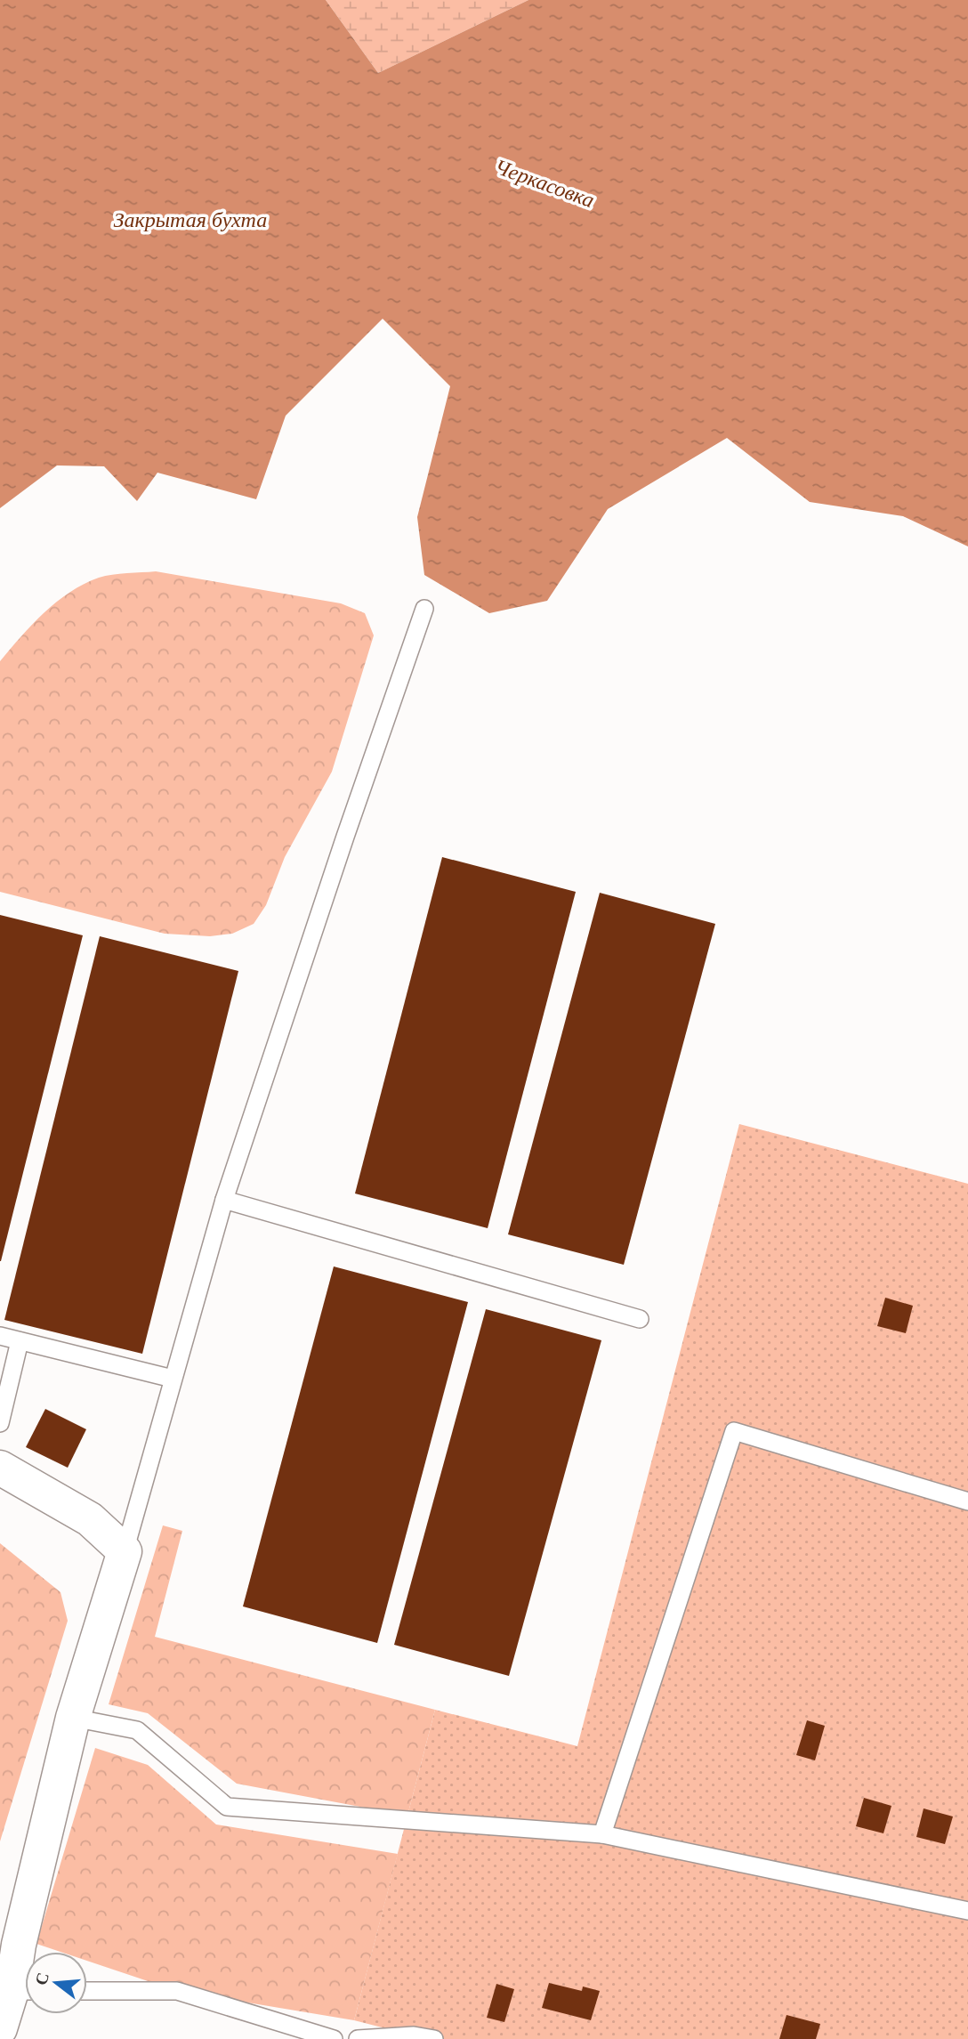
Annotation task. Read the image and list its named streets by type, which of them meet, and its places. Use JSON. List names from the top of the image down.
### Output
{
  "water": ["Черкасовка", "Закрытая бухта"],
  "north": "left"
}
